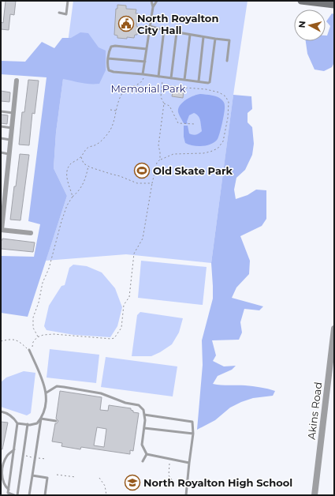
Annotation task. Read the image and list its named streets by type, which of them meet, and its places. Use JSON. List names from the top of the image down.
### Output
{
  "streets": {
    "street": ["Akins Road"]
  },
  "parks": ["Memorial Park"],
  "places": {
    "public building": ["North Royalton City Hall"],
    "sports": ["Old Skate Park"],
    "school or university": ["North Royalton High School"]
  },
  "north": "left"
}
